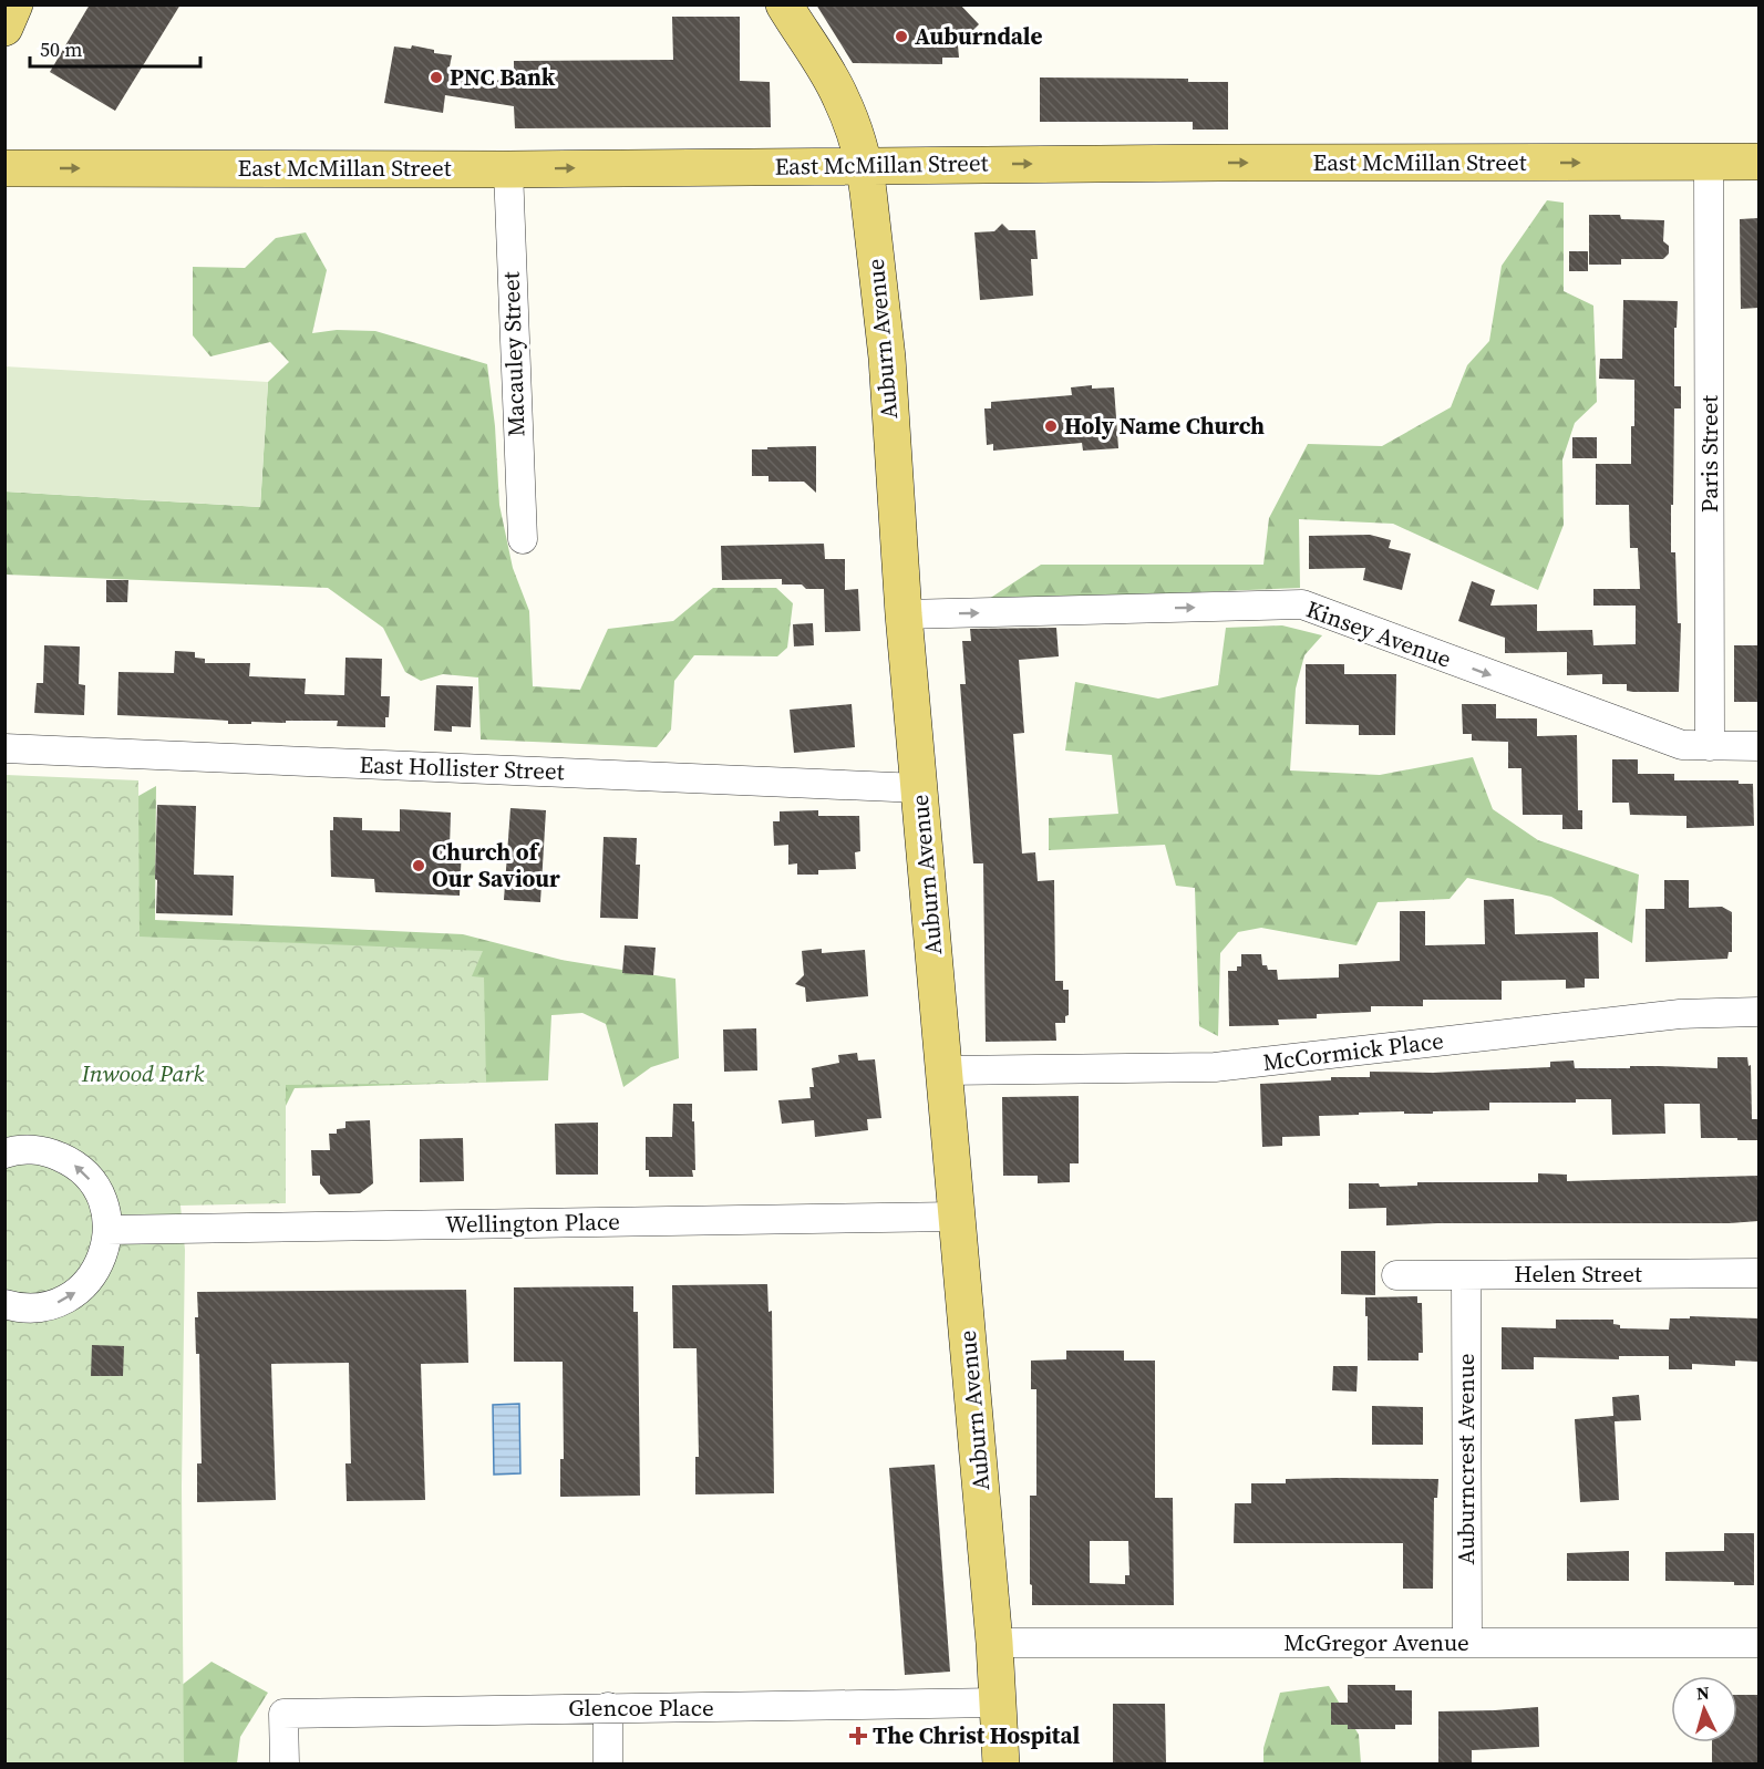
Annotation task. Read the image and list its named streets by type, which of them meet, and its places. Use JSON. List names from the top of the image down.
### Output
{
  "streets": {
    "main road": ["East McMillan Street", "Auburn Avenue"],
    "street": [
      "Macauley Street",
      "Paris Street",
      "Kinsey Avenue",
      "East Hollister Street",
      "McCormick Place",
      "Wellington Place",
      "Helen Street",
      "Auburncrest Avenue",
      "McGregor Avenue",
      "Glencoe Place"
    ]
  },
  "crossings": [
    ["East McMillan Street", "Auburn Avenue"],
    ["East McMillan Street", "Macauley Street"],
    ["East McMillan Street", "Paris Street"],
    ["Auburn Avenue", "Kinsey Avenue"],
    ["Auburn Avenue", "East Hollister Street"],
    ["Auburn Avenue", "McCormick Place"],
    ["Auburn Avenue", "Wellington Place"],
    ["Auburn Avenue", "McGregor Avenue"],
    ["Auburn Avenue", "Glencoe Place"],
    ["Paris Street", "Kinsey Avenue"],
    ["Helen Street", "Auburncrest Avenue"],
    ["Auburncrest Avenue", "McGregor Avenue"]
  ],
  "one_way": ["East McMillan Street", "Kinsey Avenue"],
  "parks": ["Inwood Park"],
  "places": {
    "other": [
      "Auburndale",
      "PNC Bank",
      "Holy Name Church",
      "Church of Our Saviour"
    ],
    "health": ["The Christ Hospital"]
  },
  "scale_bar": "50 m",
  "north": "top"
}
